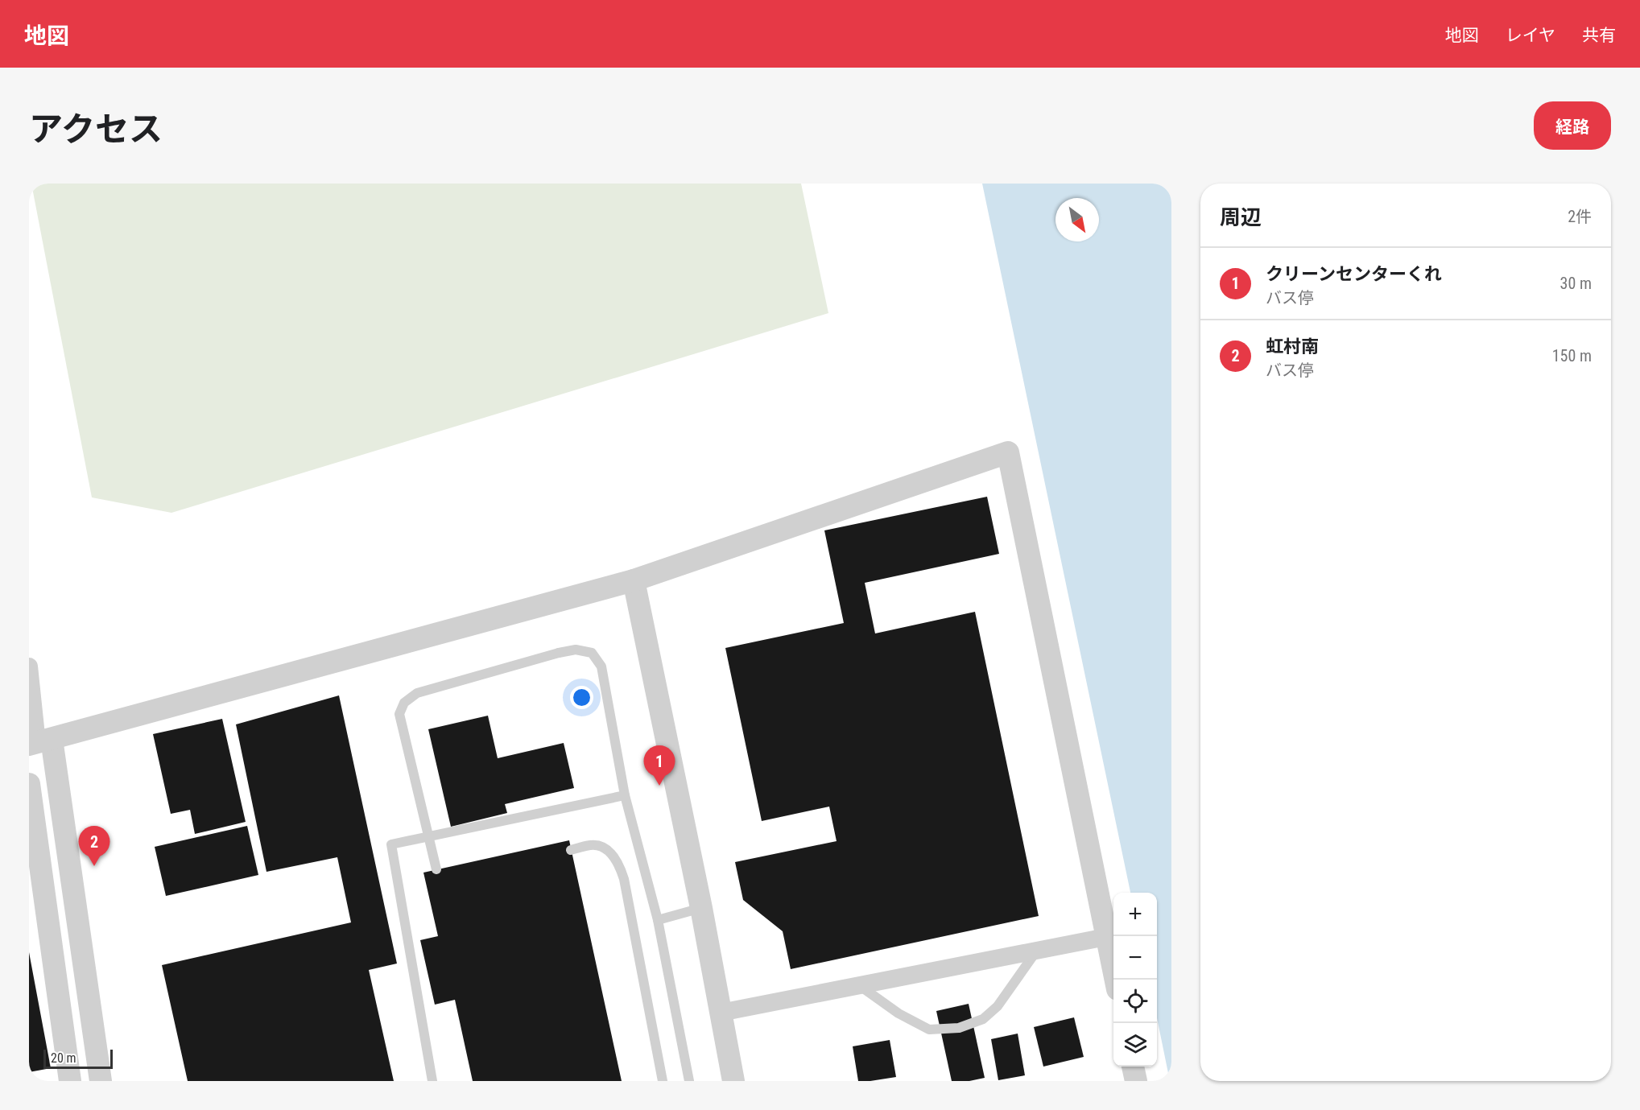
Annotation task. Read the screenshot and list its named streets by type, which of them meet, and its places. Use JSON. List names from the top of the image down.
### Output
{
  "scale_bar": "20 m",
  "north": "bottom right",
  "page": {
    "header": "地図",
    "nav": ["地図", "レイヤ", "共有"],
    "title": "アクセス",
    "buttons": "経路",
    "heading": ["周辺", "2件"],
    "list": [
      {
        "mark": "1",
        "name": "クリーンセンターくれ",
        "note": "バス停",
        "value": "30 m"
      },
      {
        "mark": "2",
        "name": "虹村南",
        "note": "バス停",
        "value": "150 m"
      }
    ],
    "pins": ["1", "2"],
    "map_buttons": ["+", "−"],
    "scale": "20 m"
  }
}
